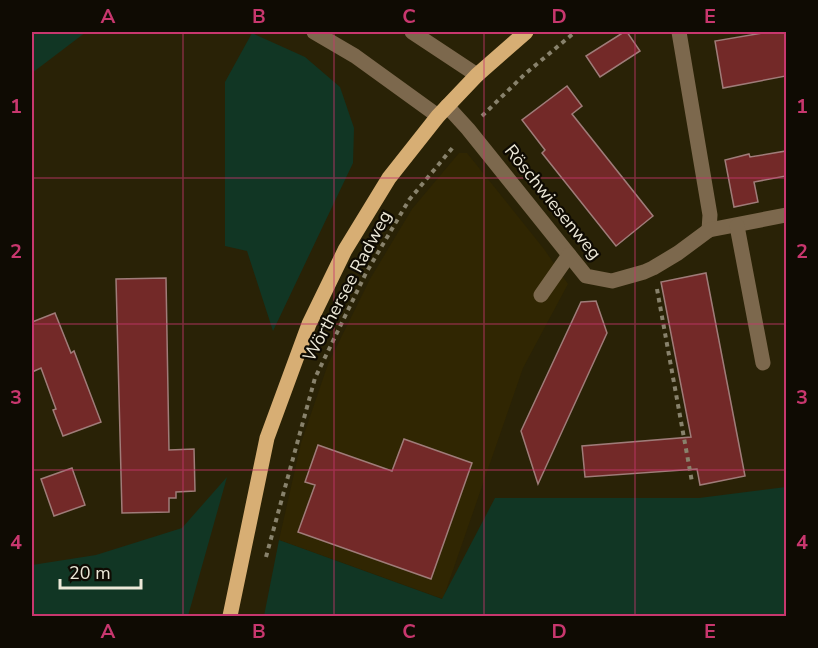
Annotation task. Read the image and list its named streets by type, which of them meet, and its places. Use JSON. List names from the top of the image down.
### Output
{
  "streets": {
    "street": ["Röschwiesenweg"],
    "path": ["Wörthersee Radweg"]
  },
  "crossings": [
    ["Röschwiesenweg", "Wörthersee Radweg"]
  ],
  "scale_bar": "20 m",
  "grid": {
    "columns": [
      "A",
      "B",
      "C",
      "D",
      "E"
    ],
    "rows": [
      "1",
      "2",
      "3",
      "4"
    ]
  }
}
